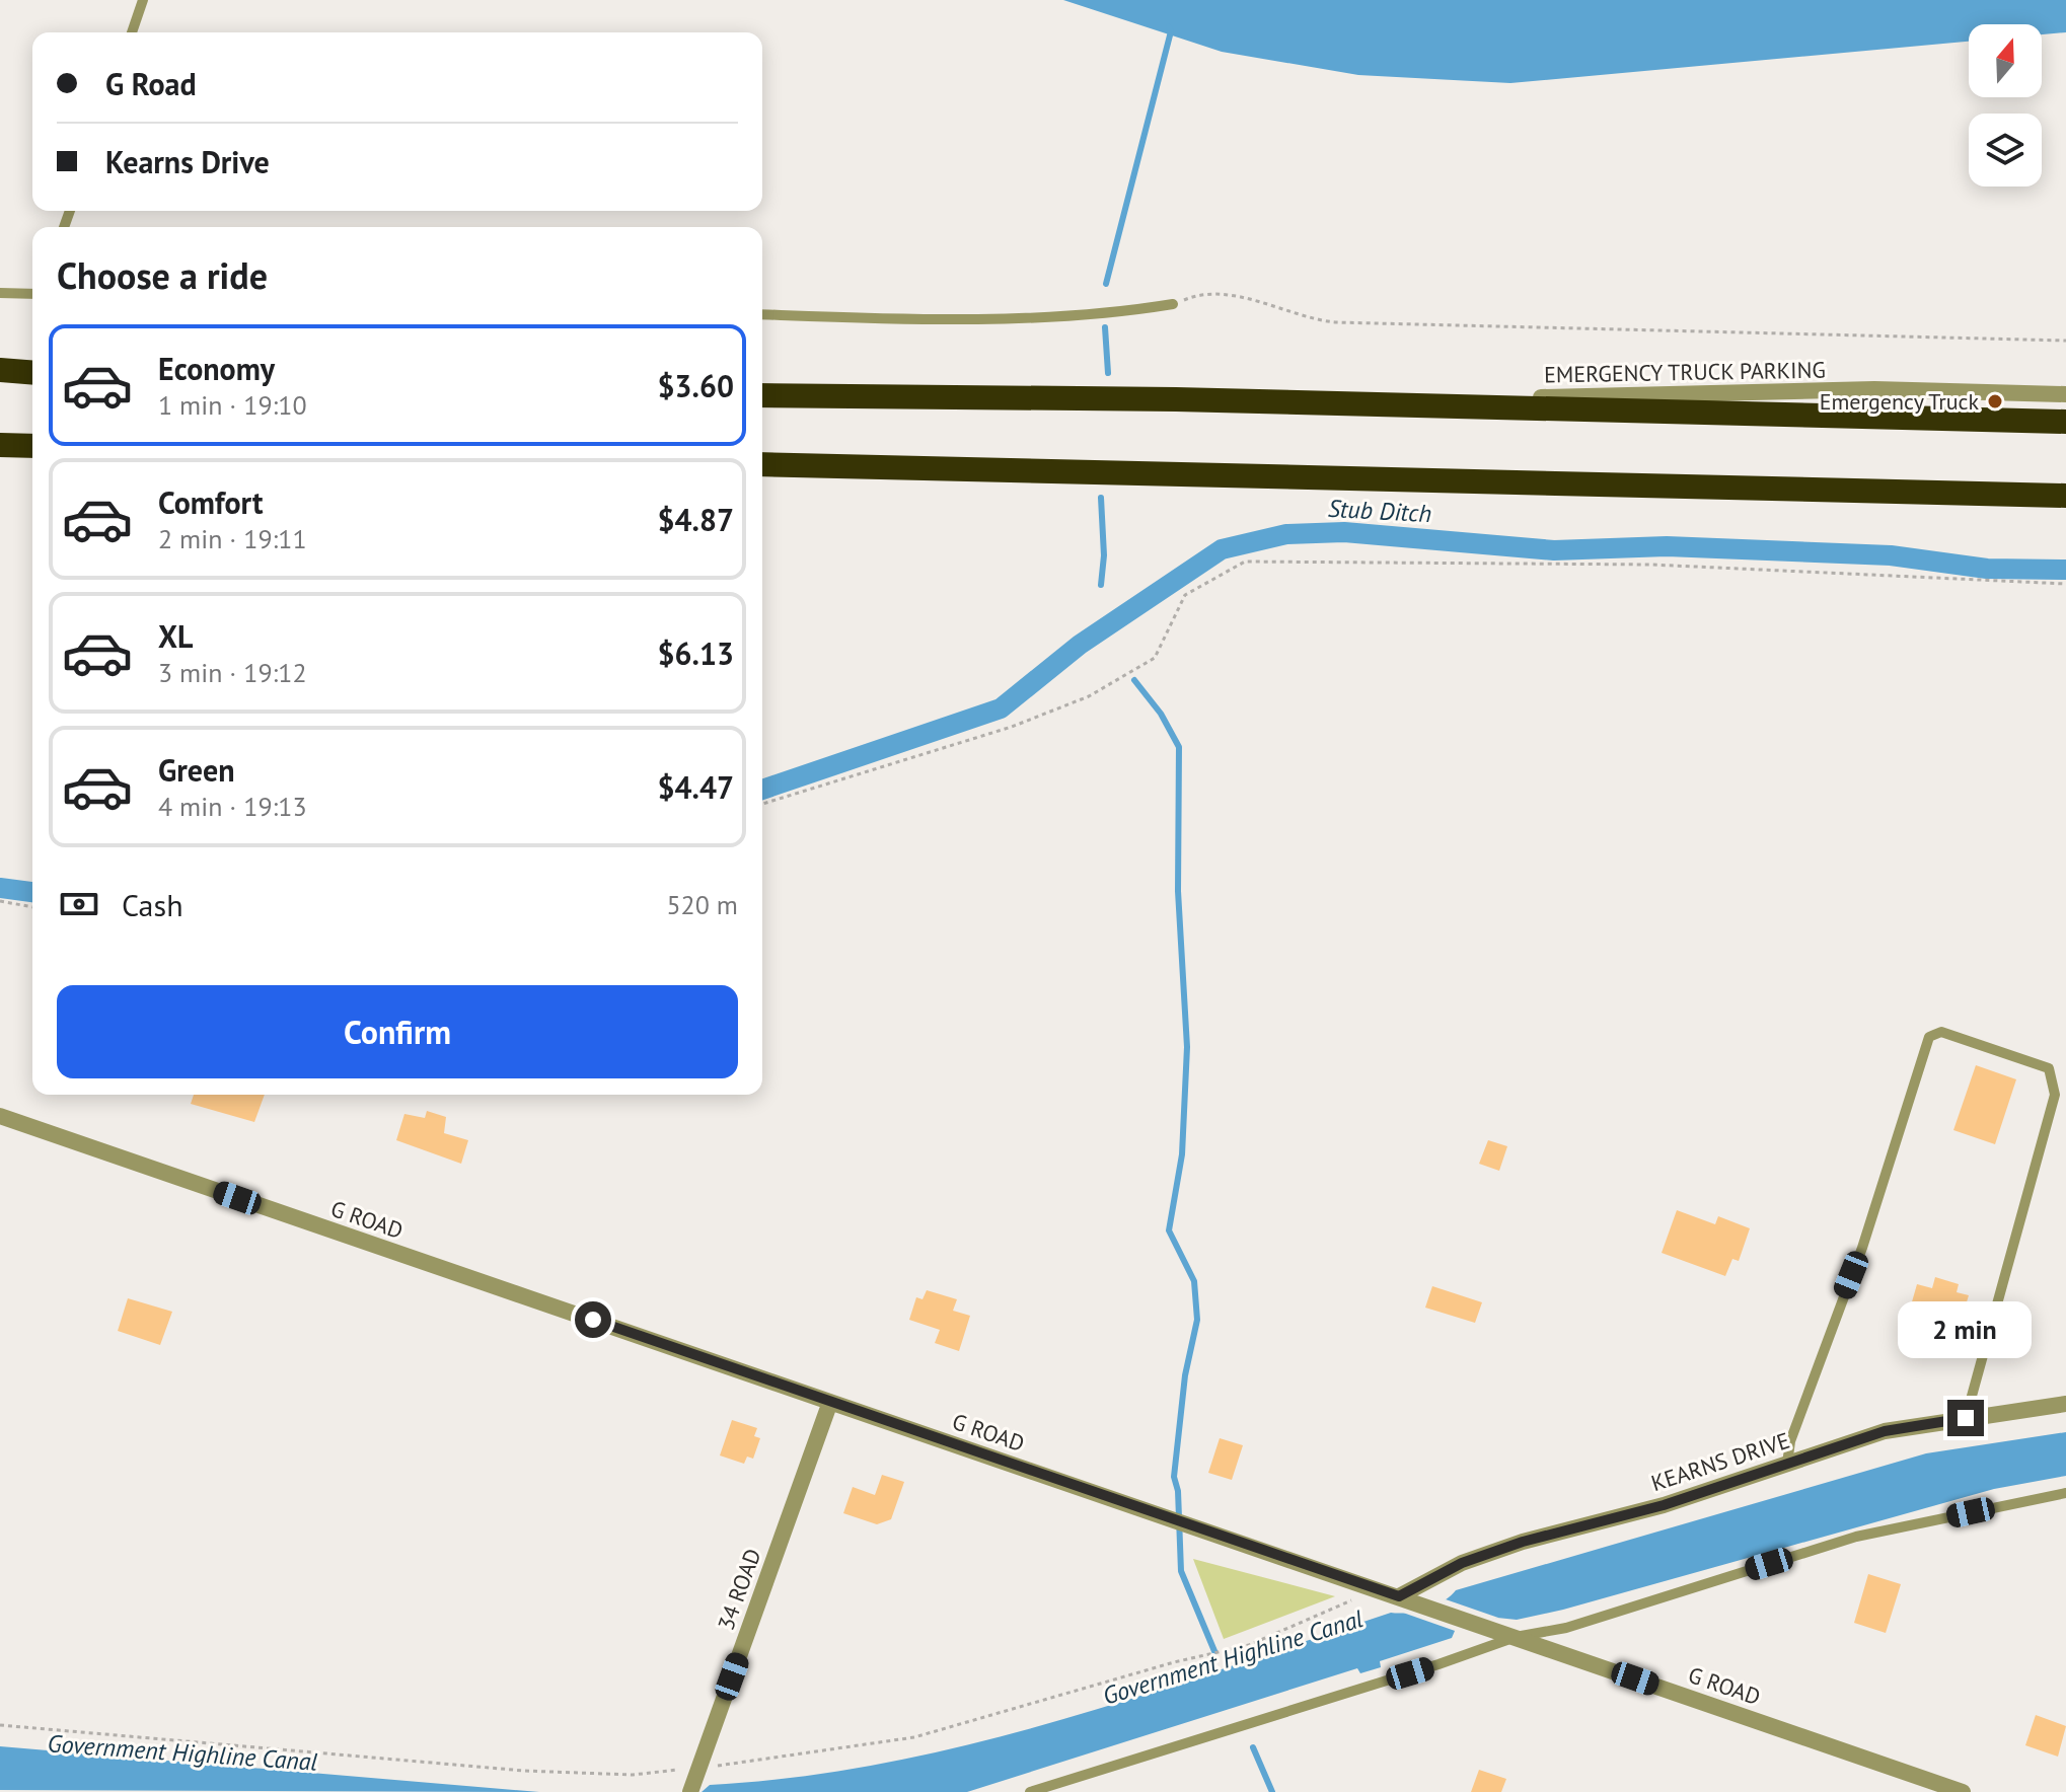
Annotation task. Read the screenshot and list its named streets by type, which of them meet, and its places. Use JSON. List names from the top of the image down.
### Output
{
  "streets": {
    "street": [
      "EMERGENCY TRUCK PARKING",
      "G ROAD",
      "KEARNS DRIVE",
      "34 ROAD"
    ]
  },
  "crossings": [
    ["G ROAD", "KEARNS DRIVE"],
    ["G ROAD", "34 ROAD"]
  ],
  "water": ["Stub Ditch", "Government Highline Canal"],
  "places": ["Emergency Truck"],
  "north": "top",
  "page": {
    "banner": ["G Road", "Kearns Drive"],
    "heading": "Choose a ride",
    "list": [
      {
        "name": "Economy",
        "note": "1 min · 19:10",
        "value": "$3.60"
      },
      {
        "name": "Comfort",
        "note": "2 min · 19:11",
        "value": "$4.87"
      },
      {
        "name": "XL",
        "note": "3 min · 19:12",
        "value": "$6.13"
      },
      {
        "name": "Green",
        "note": "4 min · 19:13",
        "value": "$4.47"
      }
    ],
    "pay": ["Cash", "520 m"],
    "buttons": "Confirm",
    "bubble": "2 min"
  }
}
